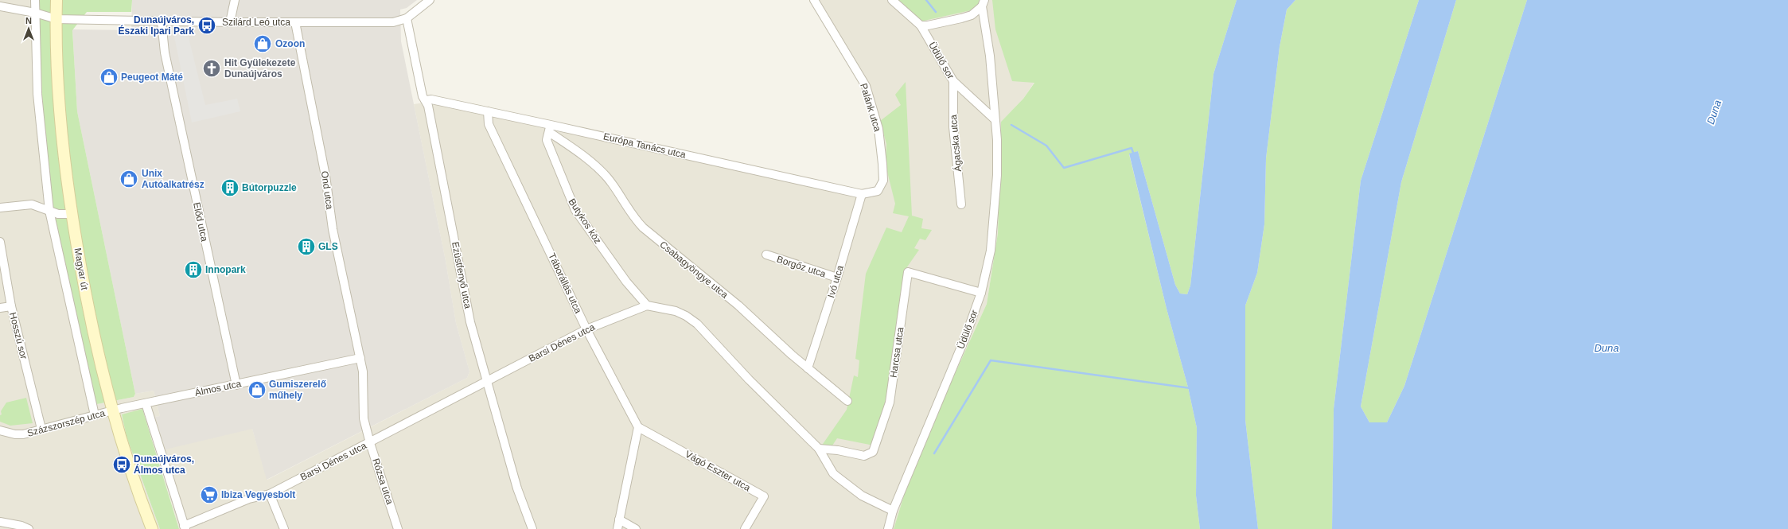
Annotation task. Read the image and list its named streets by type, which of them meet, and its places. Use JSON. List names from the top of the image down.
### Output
{
  "streets": {
    "street": [
      "Szilárd Leó utca",
      "Üdülő sor",
      "Palánk utca",
      "Ágacska utca",
      "Európa Tanács utca",
      "Ond utca",
      "Butykos köz",
      "Előd utca",
      "Borgőz utca",
      "Magyar út",
      "Csabagyöngye utca",
      "Ezüstfenyő utca",
      "Ivó utca",
      "Táborállás utca",
      "Hosszú sor",
      "Barsi Dénes utca",
      "Harcsa utca",
      "Álmos utca",
      "Százszorszép utca",
      "Vágó Eszter utca",
      "Rózsa utca"
    ]
  },
  "crossings": [
    ["Szilárd Leó utca", "Ond utca"],
    ["Szilárd Leó utca", "Előd utca"],
    ["Szilárd Leó utca", "Magyar út"],
    ["Szilárd Leó utca", "Ezüstfenyő utca"],
    ["Üdülő sor", "Ágacska utca"],
    ["Üdülő sor", "Harcsa utca"],
    ["Palánk utca", "Európa Tanács utca"],
    ["Palánk utca", "Ivó utca"],
    ["Európa Tanács utca", "Butykos köz"],
    ["Európa Tanács utca", "Csabagyöngye utca"],
    ["Európa Tanács utca", "Ezüstfenyő utca"],
    ["Európa Tanács utca", "Ivó utca"],
    ["Európa Tanács utca", "Táborállás utca"],
    ["Ond utca", "Álmos utca"],
    ["Ond utca", "Rózsa utca"],
    ["Butykos köz", "Csabagyöngye utca"],
    ["Butykos köz", "Barsi Dénes utca"],
    ["Előd utca", "Álmos utca"],
    ["Borgőz utca", "Ivó utca"],
    ["Magyar út", "Álmos utca"],
    ["Magyar út", "Százszorszép utca"],
    ["Csabagyöngye utca", "Ivó utca"],
    ["Ezüstfenyő utca", "Barsi Dénes utca"],
    ["Táborállás utca", "Barsi Dénes utca"],
    ["Táborállás utca", "Vágó Eszter utca"],
    ["Hosszú sor", "Százszorszép utca"],
    ["Barsi Dénes utca", "Rózsa utca"],
    ["Álmos utca", "Százszorszép utca"],
    ["Álmos utca", "Rózsa utca"]
  ],
  "water": ["Duna"],
  "places": {
    "bus stop": ["Dunaújváros, Északi Ipari Park", "Dunaújváros, Álmos utca"],
    "shop": [
      "Ozoon",
      "Peugeot Máté",
      "Unix Autóalkatrész",
      "Gumiszerelő műhely"
    ],
    "church": ["Hit Gyülekezete Dunaújváros"],
    "building": ["Bútorpuzzle", "GLS", "Innopark"],
    "supermarket": ["Ibiza Vegyesbolt"]
  },
  "north": "top"
}
